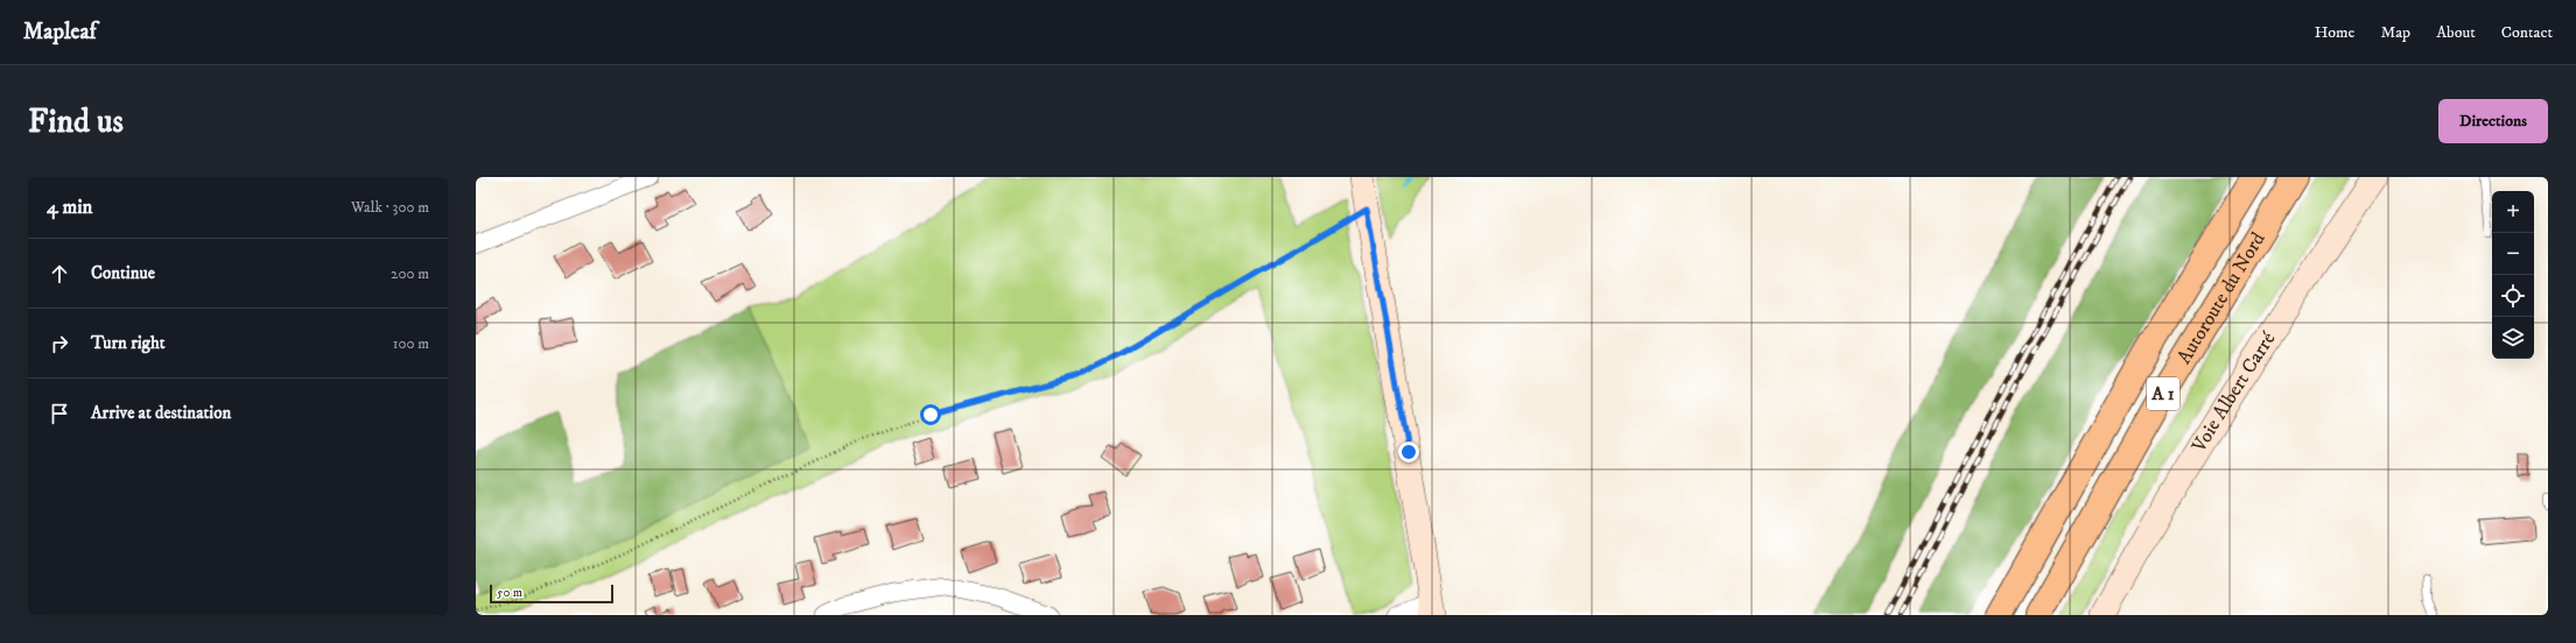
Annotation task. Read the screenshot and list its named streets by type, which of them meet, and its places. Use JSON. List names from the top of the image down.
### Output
{
  "streets": {
    "highway": ["Autoroute du Nord", "A 1"],
    "street": ["Voie Albert Carré"]
  },
  "scale_bar": "50 m",
  "page": {
    "header": "Mapleaf",
    "nav": [
      "Home",
      "Map",
      "About",
      "Contact"
    ],
    "buttons": "Directions",
    "title": "Find us",
    "heading": ["4 min", "Walk · 300 m"],
    "map_buttons": ["+", "−"],
    "list": [
      ["Continue", "200 m"],
      ["Turn right", "100 m"],
      "Arrive at destination"
    ],
    "scale": "50 m"
  }
}
